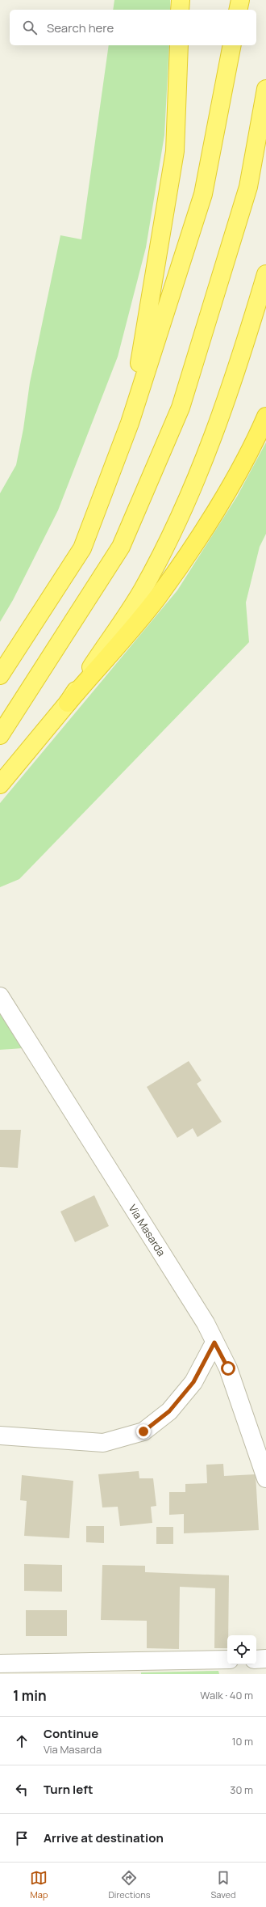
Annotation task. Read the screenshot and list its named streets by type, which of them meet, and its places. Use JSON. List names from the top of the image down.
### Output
{
  "streets": {
    "street": ["Via Masarda"]
  },
  "page": {
    "search": "Search here",
    "heading": ["1 min", "Walk · 40 m"],
    "list": [
      ["Continue", "Via Masarda", "10 m"],
      ["Turn left", "30 m"],
      "Arrive at destination"
    ],
    "nav": ["Map", "Directions", "Saved"]
  }
}
